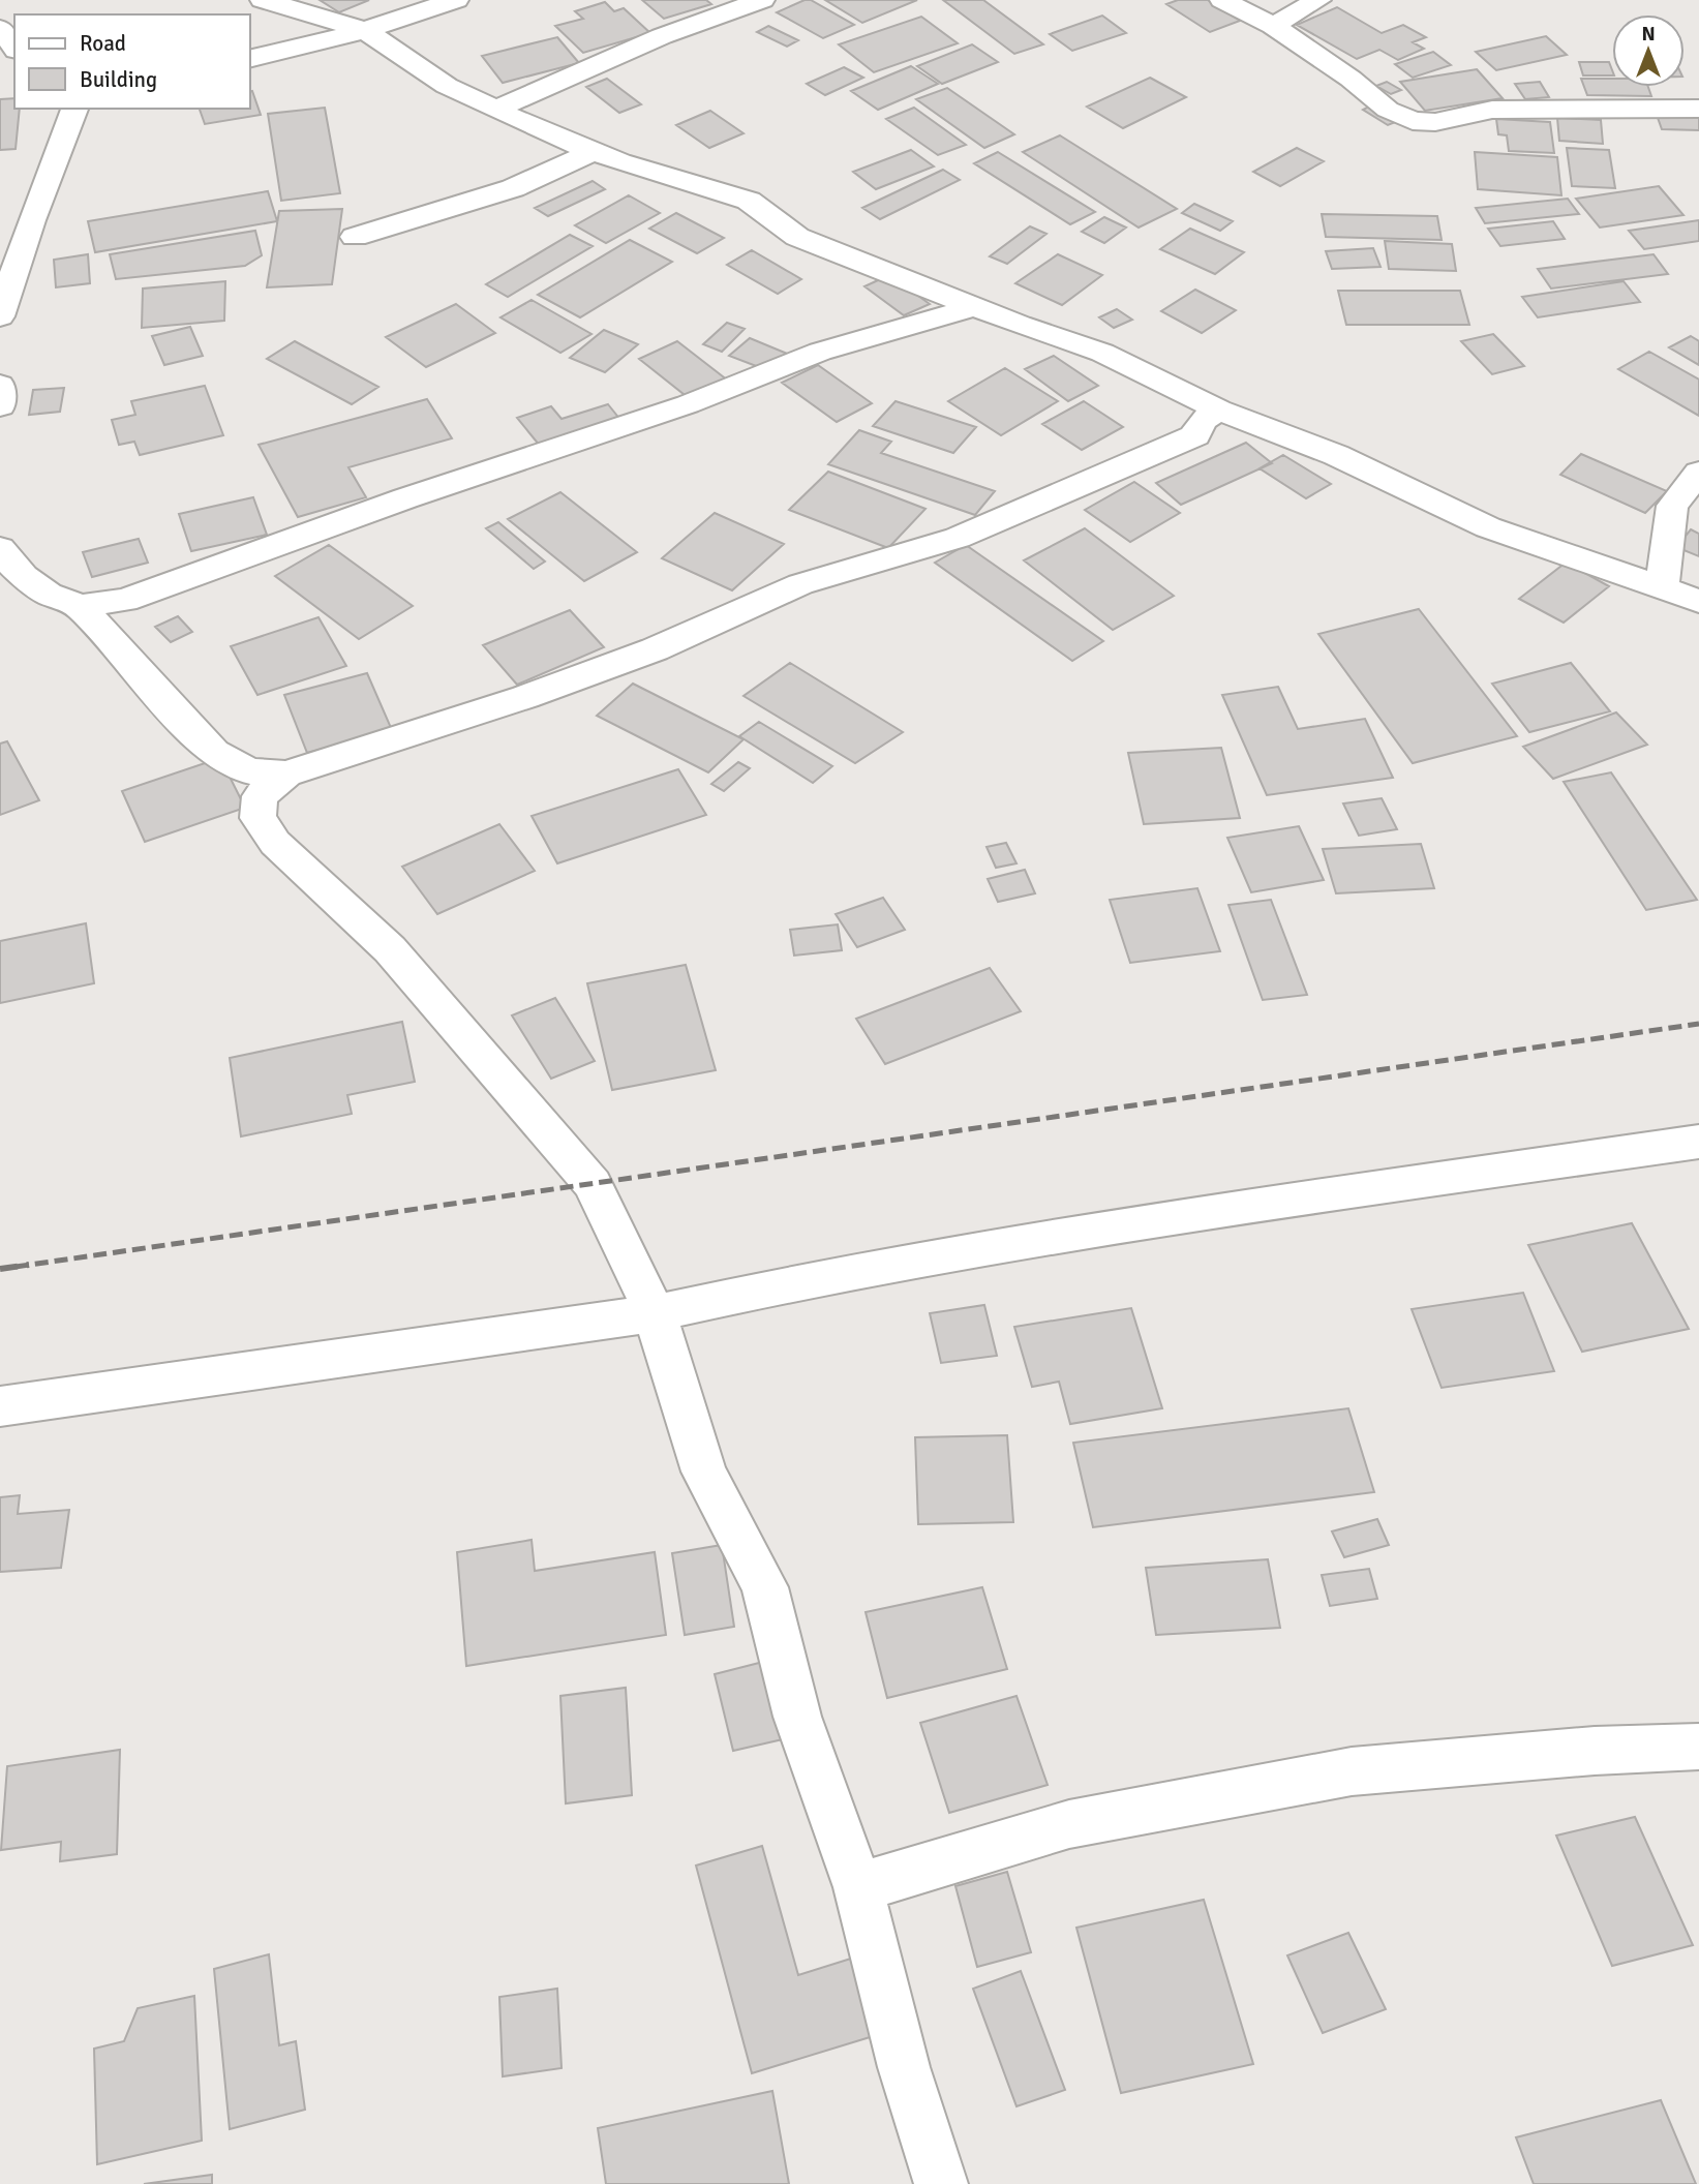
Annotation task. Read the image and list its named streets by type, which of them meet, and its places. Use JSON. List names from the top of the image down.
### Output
{
  "legend": ["Road", "Building"],
  "north": "top"
}
